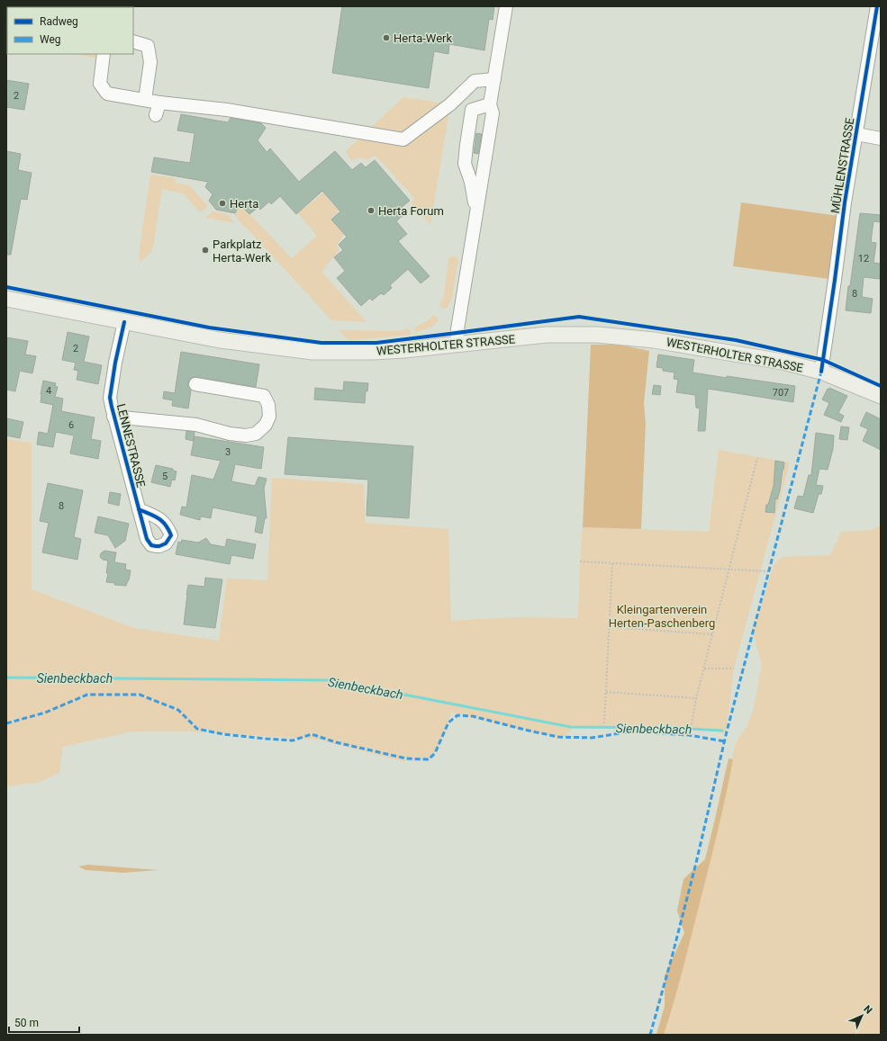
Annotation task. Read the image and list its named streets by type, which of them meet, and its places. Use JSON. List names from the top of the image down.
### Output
{
  "streets": {
    "main road": ["WESTERHOLTER STRASSE"],
    "street": ["MÜHLENSTRASSE", "LENNESTRASSE"]
  },
  "crossings": [
    ["MÜHLENSTRASSE", "WESTERHOLTER STRASSE"],
    ["WESTERHOLTER STRASSE", "LENNESTRASSE"]
  ],
  "water": ["Sienbeckbach"],
  "parks": ["Kleingartenverein Herten-Paschenberg"],
  "places": [
    "Herta-Werk",
    "Herta",
    "Herta Forum",
    "Parkplatz Herta-Werk"
  ],
  "house_numbers": [
    "2",
    "12",
    "8",
    "2",
    "4",
    "707",
    "6",
    "3",
    "5",
    "8"
  ],
  "legend": ["Radweg", "Weg"],
  "scale_bar": "50 m",
  "north": "top right"
}
